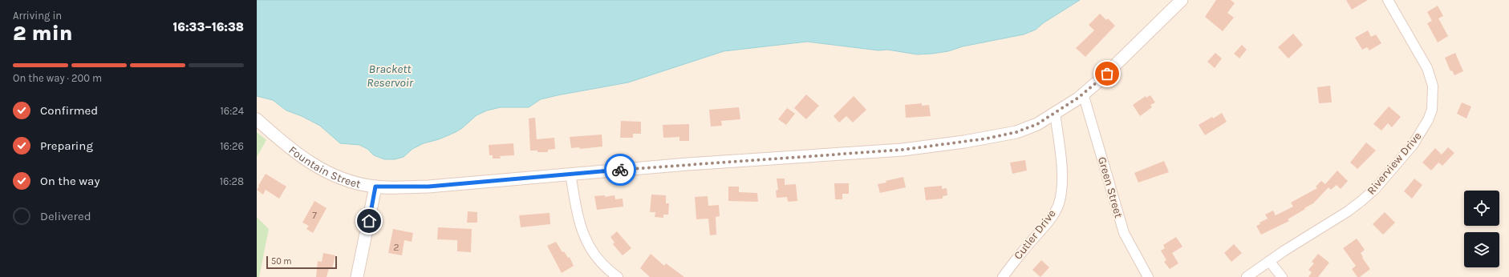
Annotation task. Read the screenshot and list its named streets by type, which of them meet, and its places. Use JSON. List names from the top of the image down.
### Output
{
  "streets": {
    "street": [
      "Riverview Drive",
      "Fountain Street",
      "Green Street",
      "Cutler Drive"
    ]
  },
  "crossings": [
    ["Fountain Street", "Green Street"],
    ["Fountain Street", "Cutler Drive"]
  ],
  "water": ["Brackett Reservoir"],
  "house_numbers": ["7", "2"],
  "scale_bar": "50 m",
  "page": {
    "heading": ["2 min", "Arriving in", "16:33–16:38"],
    "bar": "On the way · 200 m",
    "list": [
      ["Confirmed", "16:24"],
      ["Preparing", "16:26"],
      ["On the way", "16:28"],
      "Delivered"
    ],
    "scale": "50 m"
  }
}
